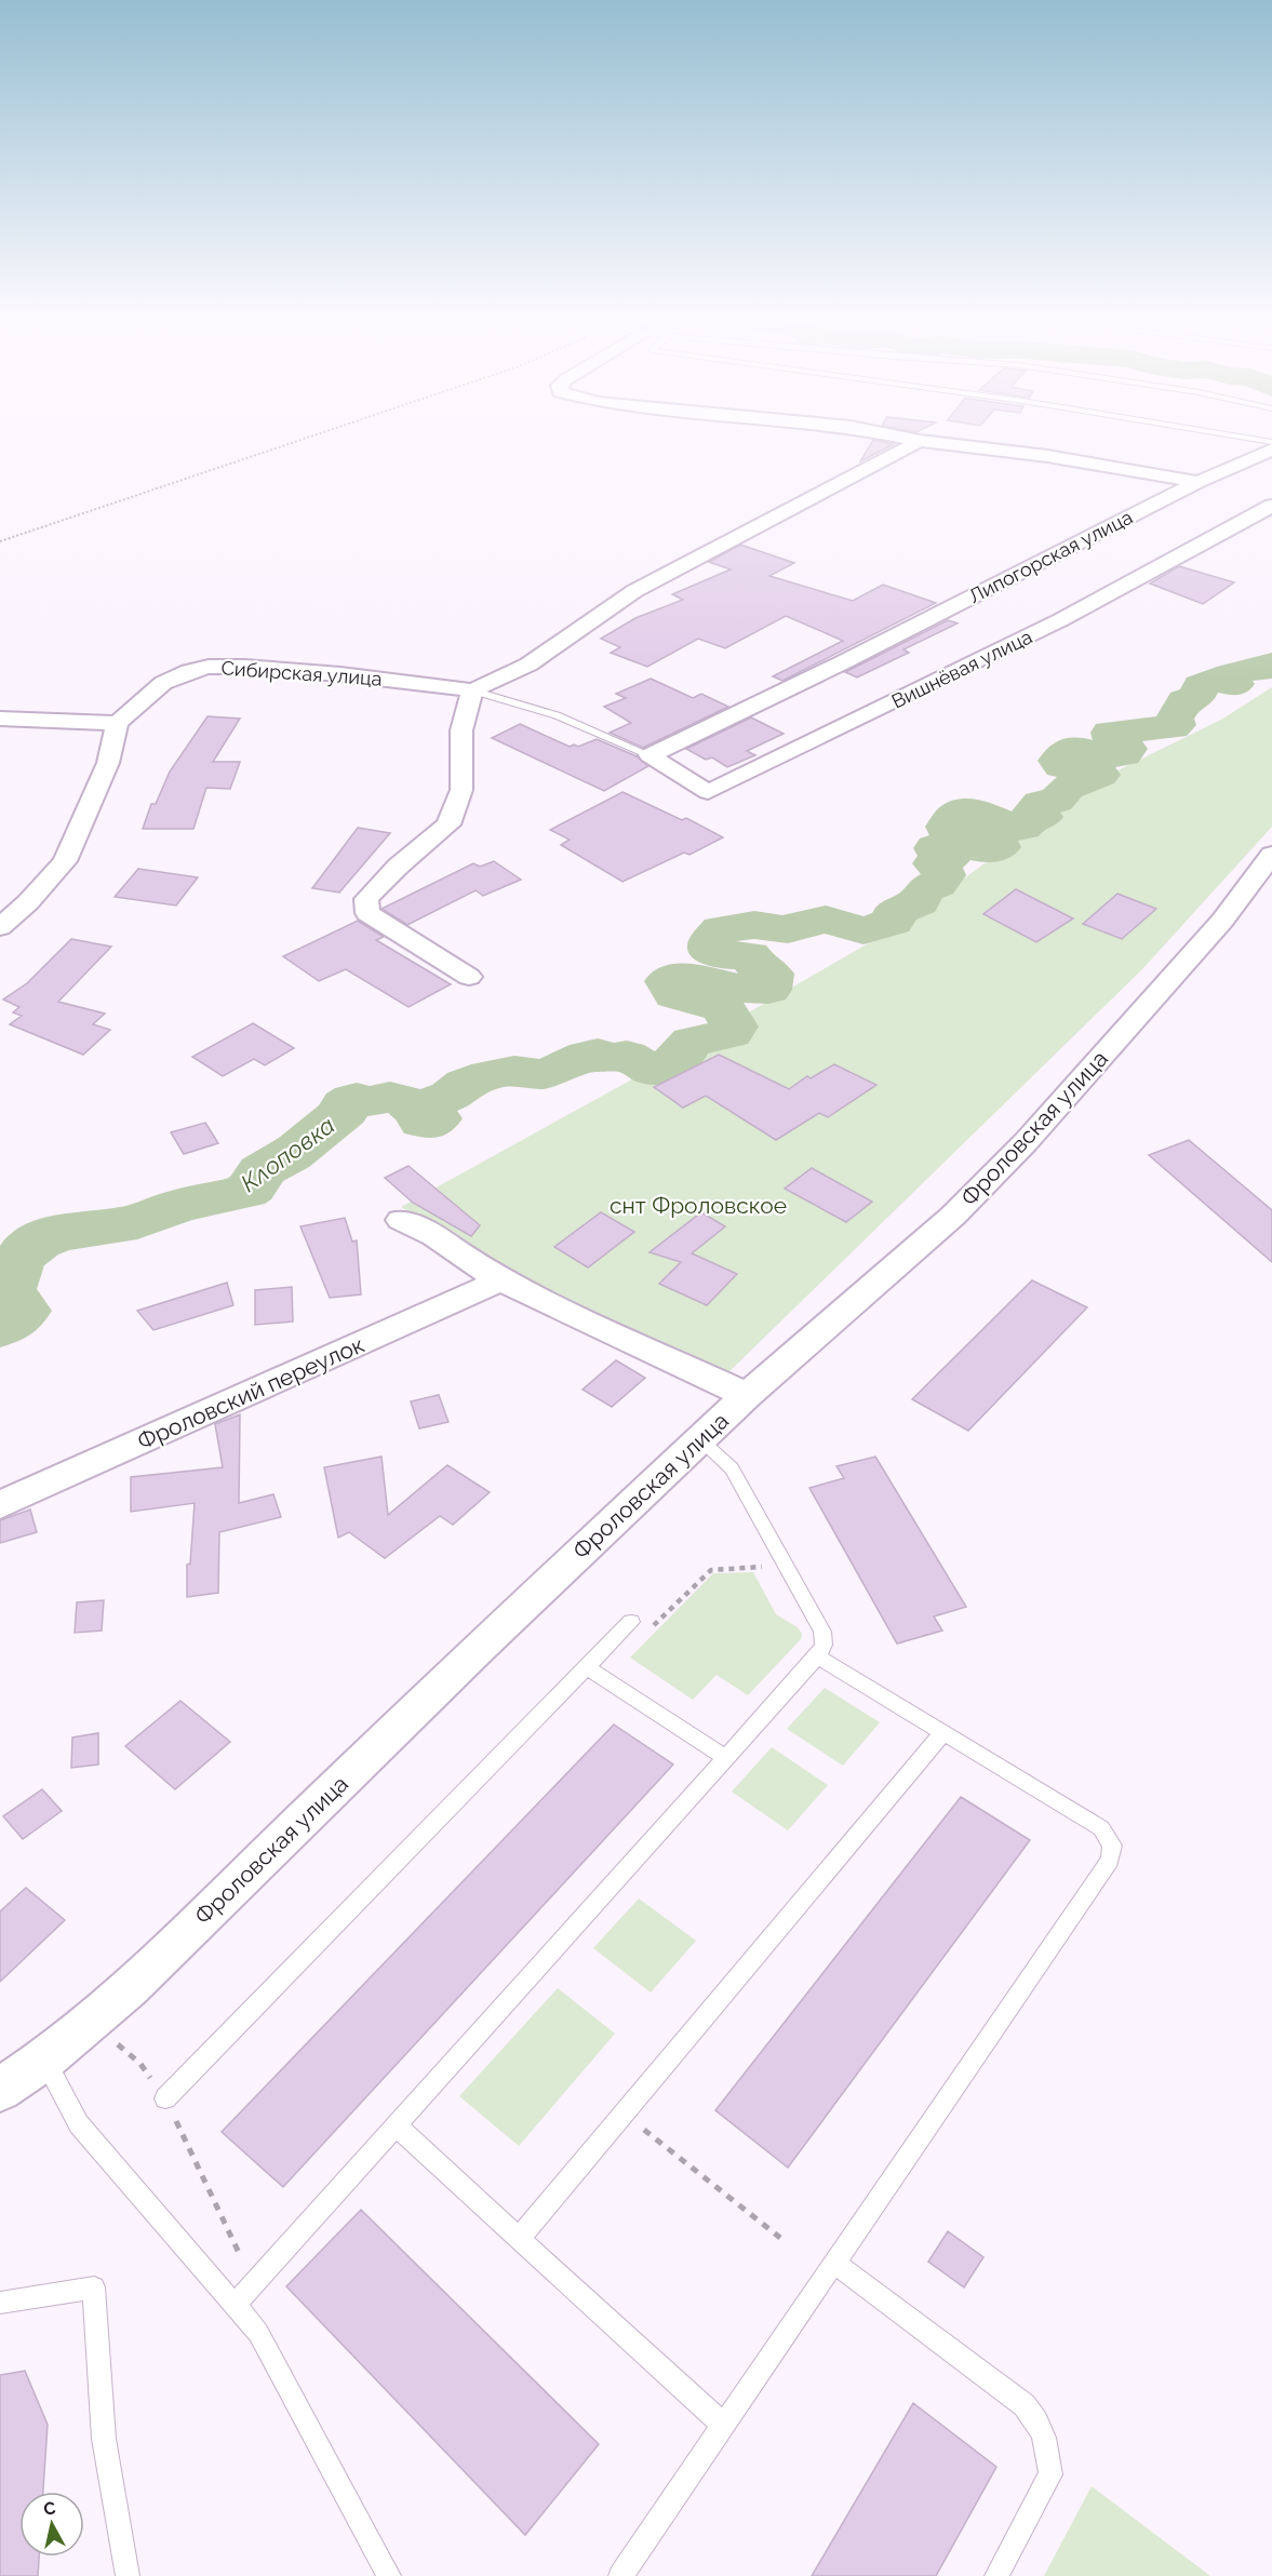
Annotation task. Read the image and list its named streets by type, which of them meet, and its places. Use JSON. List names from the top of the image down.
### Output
{
  "streets": {
    "street": [
      "Липогорская улица",
      "Вишнёвая улица",
      "Сибирская улица",
      "Фроловская улица",
      "Фроловский переулок"
    ]
  },
  "crossings": [
    ["Липогорская улица", "Вишнёвая улица"]
  ],
  "water": ["Клоповка"],
  "parks": ["снт Фроловское"],
  "north": "top"
}
